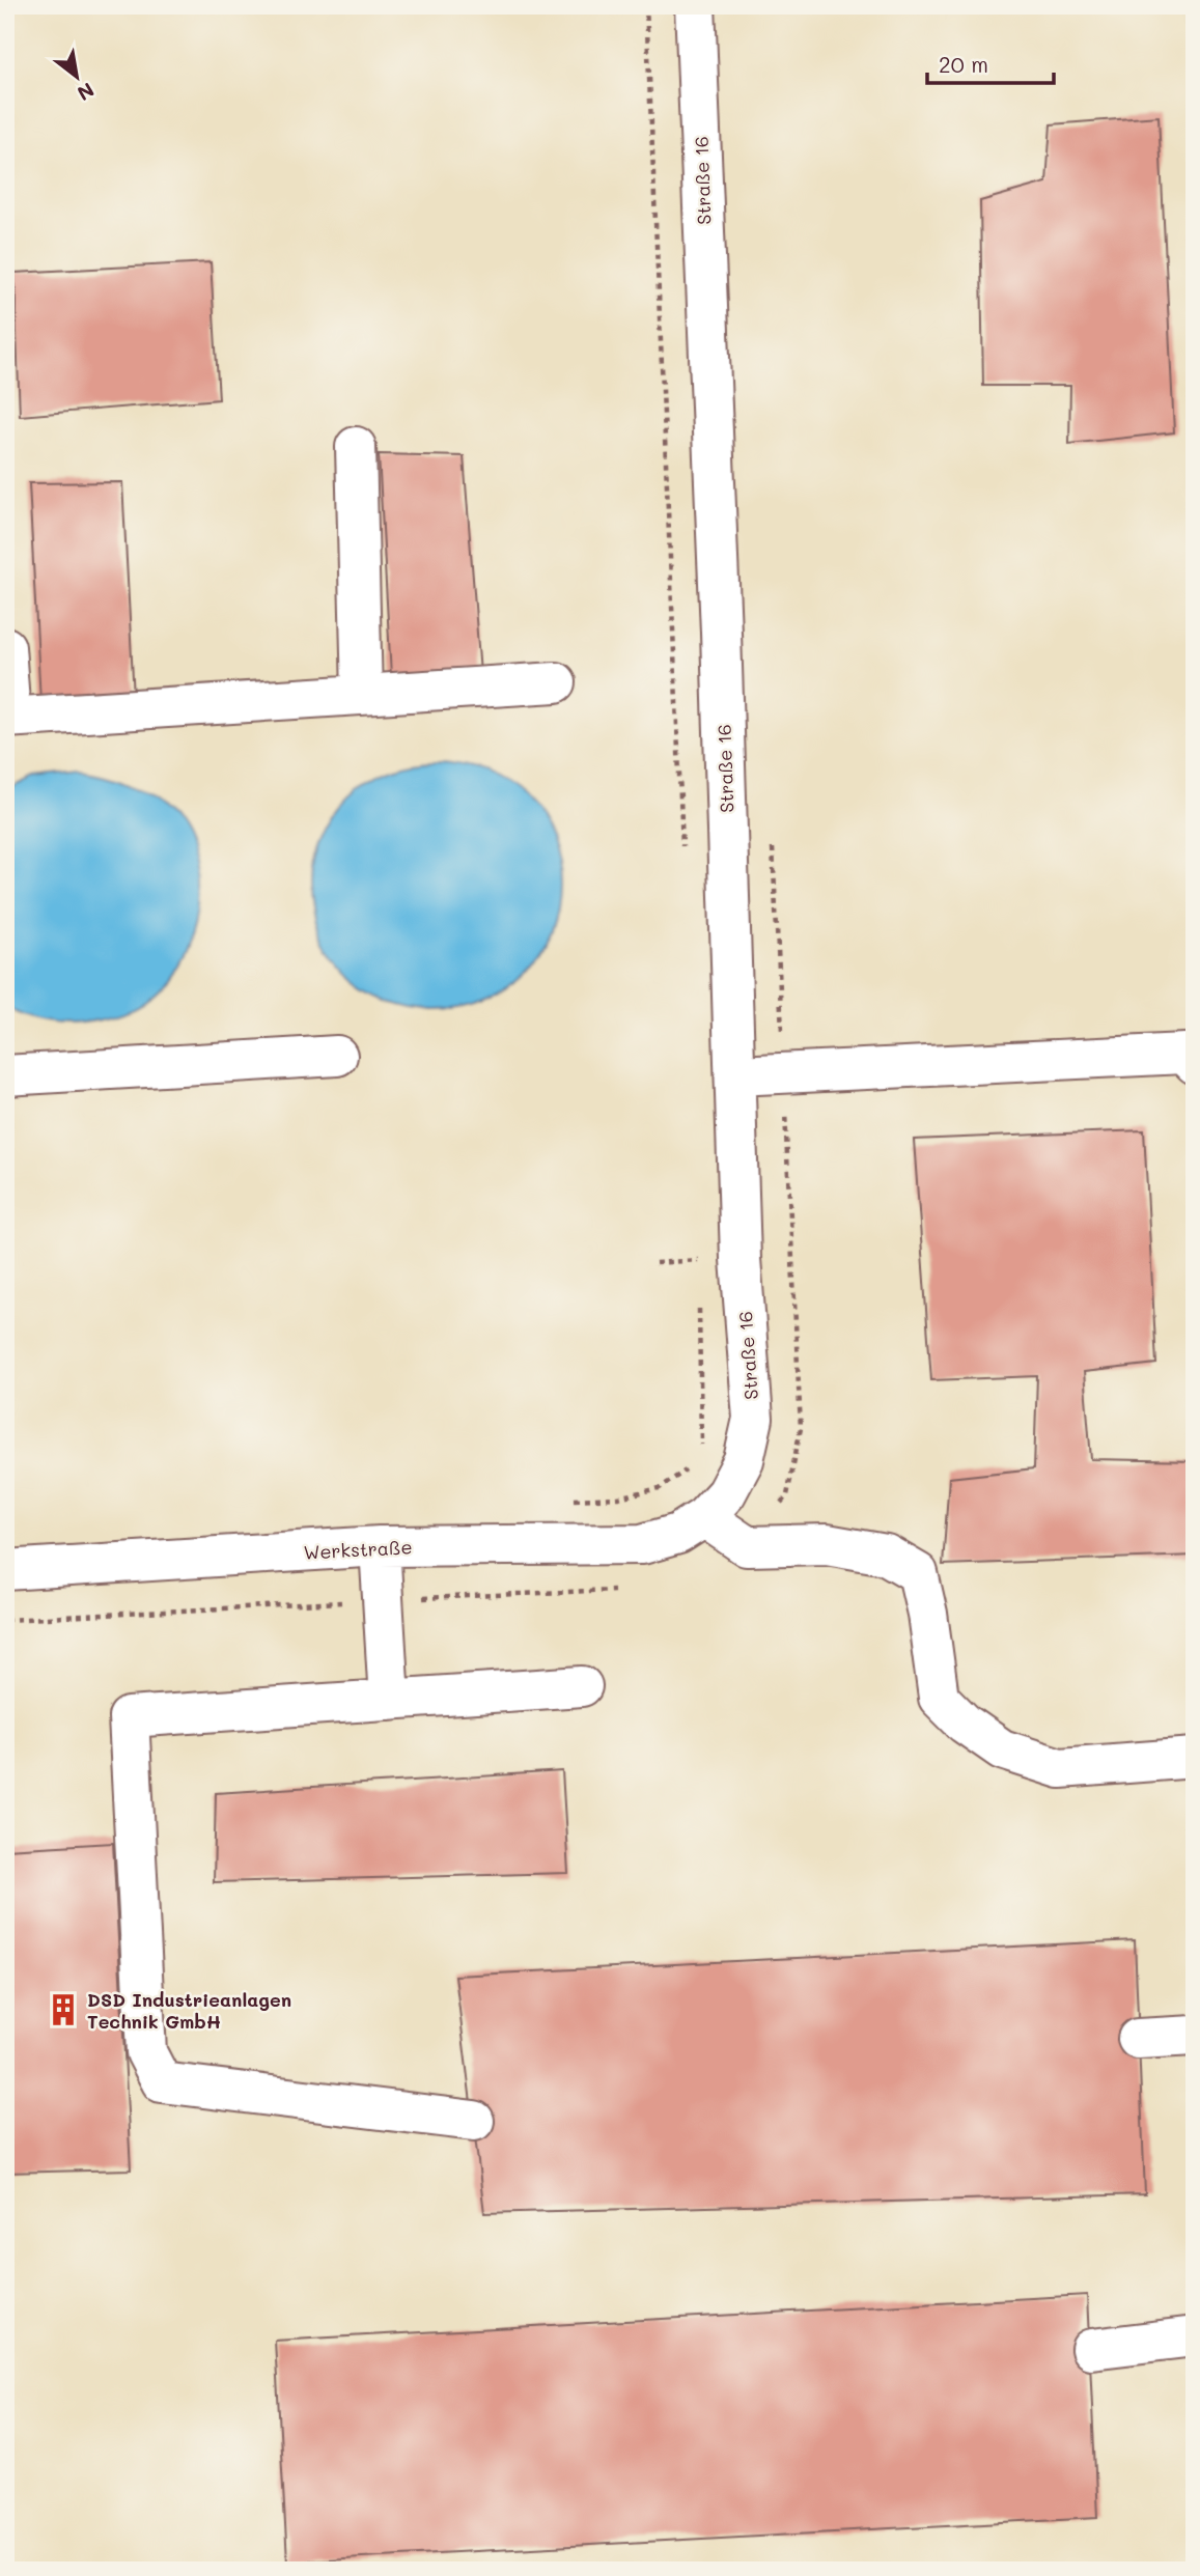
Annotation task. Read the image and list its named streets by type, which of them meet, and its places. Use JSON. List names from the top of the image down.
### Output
{
  "streets": {
    "street": ["Straße 16", "Werkstraße"]
  },
  "crossings": [
    ["Straße 16", "Werkstraße"]
  ],
  "places": {
    "building": ["DSD Industrieanlagen Technik GmbH"]
  },
  "scale_bar": "20 m",
  "north": "bottom right"
}
